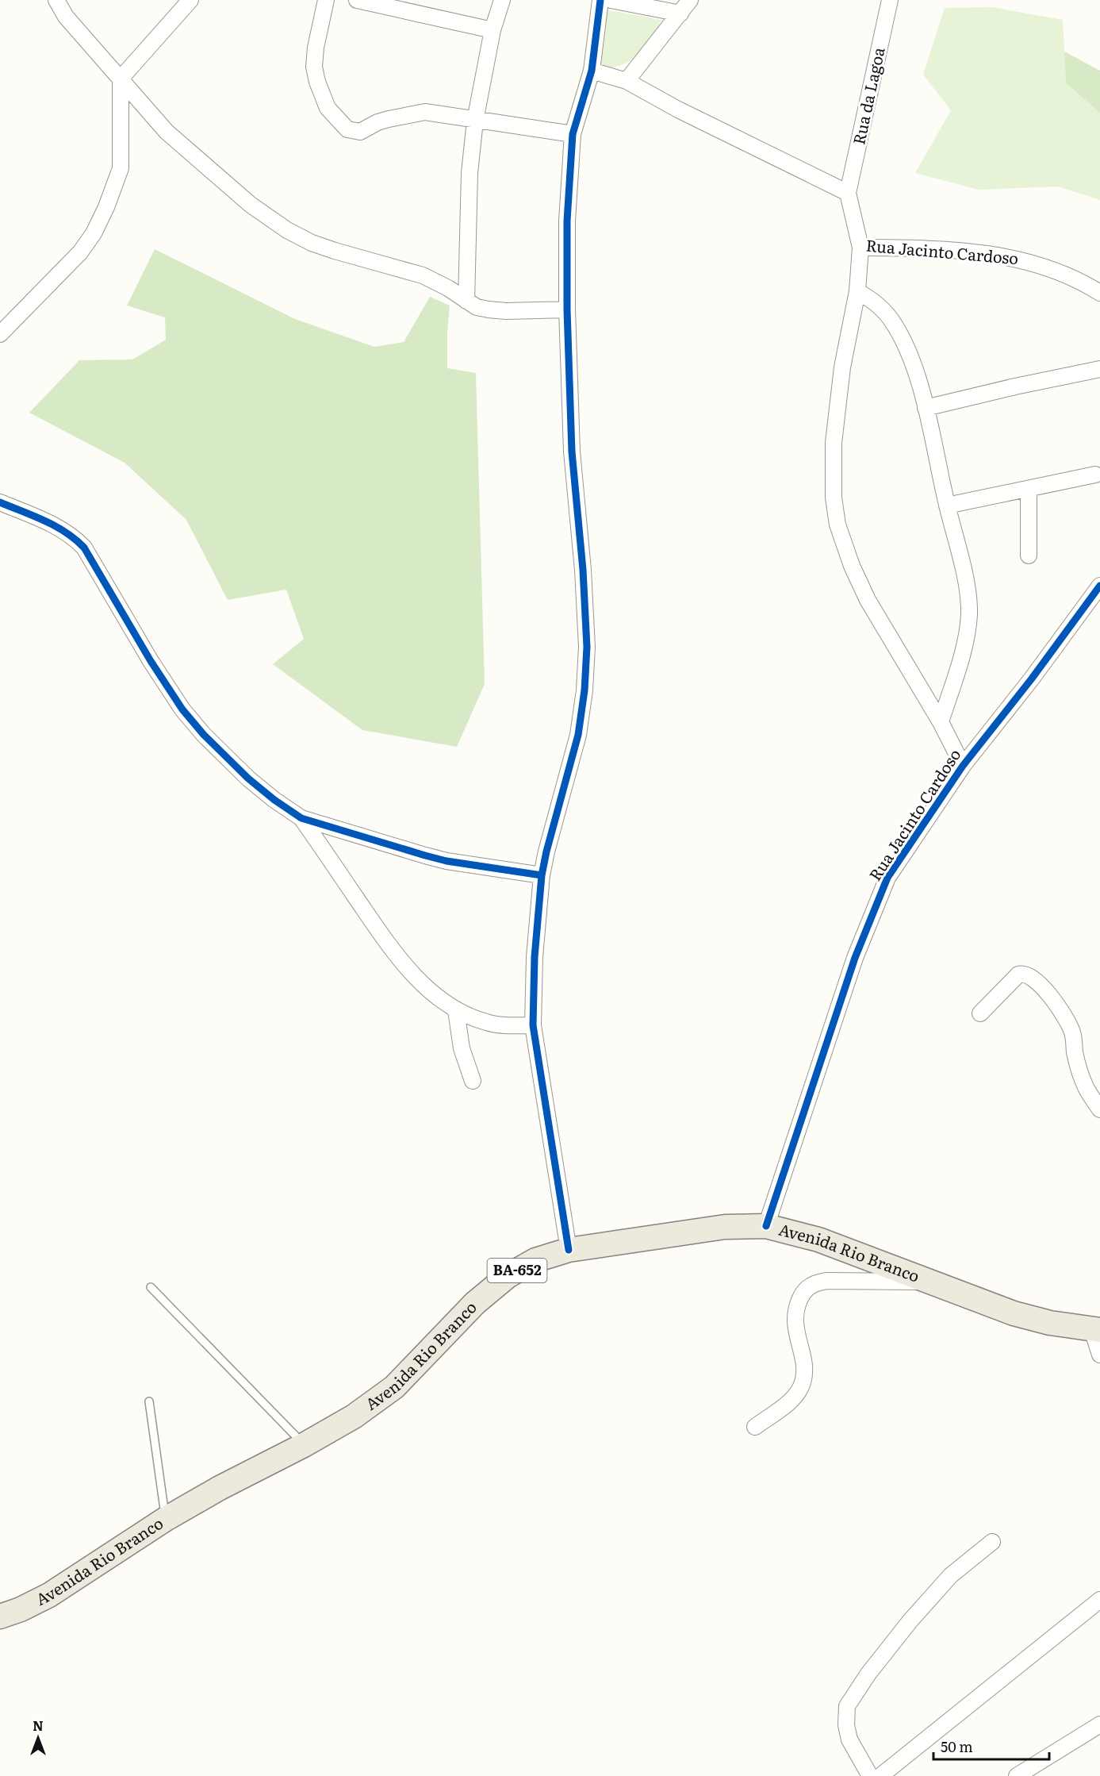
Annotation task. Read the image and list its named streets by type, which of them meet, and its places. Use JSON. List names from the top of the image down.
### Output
{
  "streets": {
    "main road": ["Avenida Rio Branco", "BA-652"],
    "street": ["Rua da Lagoa", "Rua Jacinto Cardoso"]
  },
  "crossings": [
    ["Rua da Lagoa", "Rua Jacinto Cardoso"],
    ["Rua Jacinto Cardoso", "Avenida Rio Branco"]
  ],
  "scale_bar": "50 m",
  "north": "top"
}
